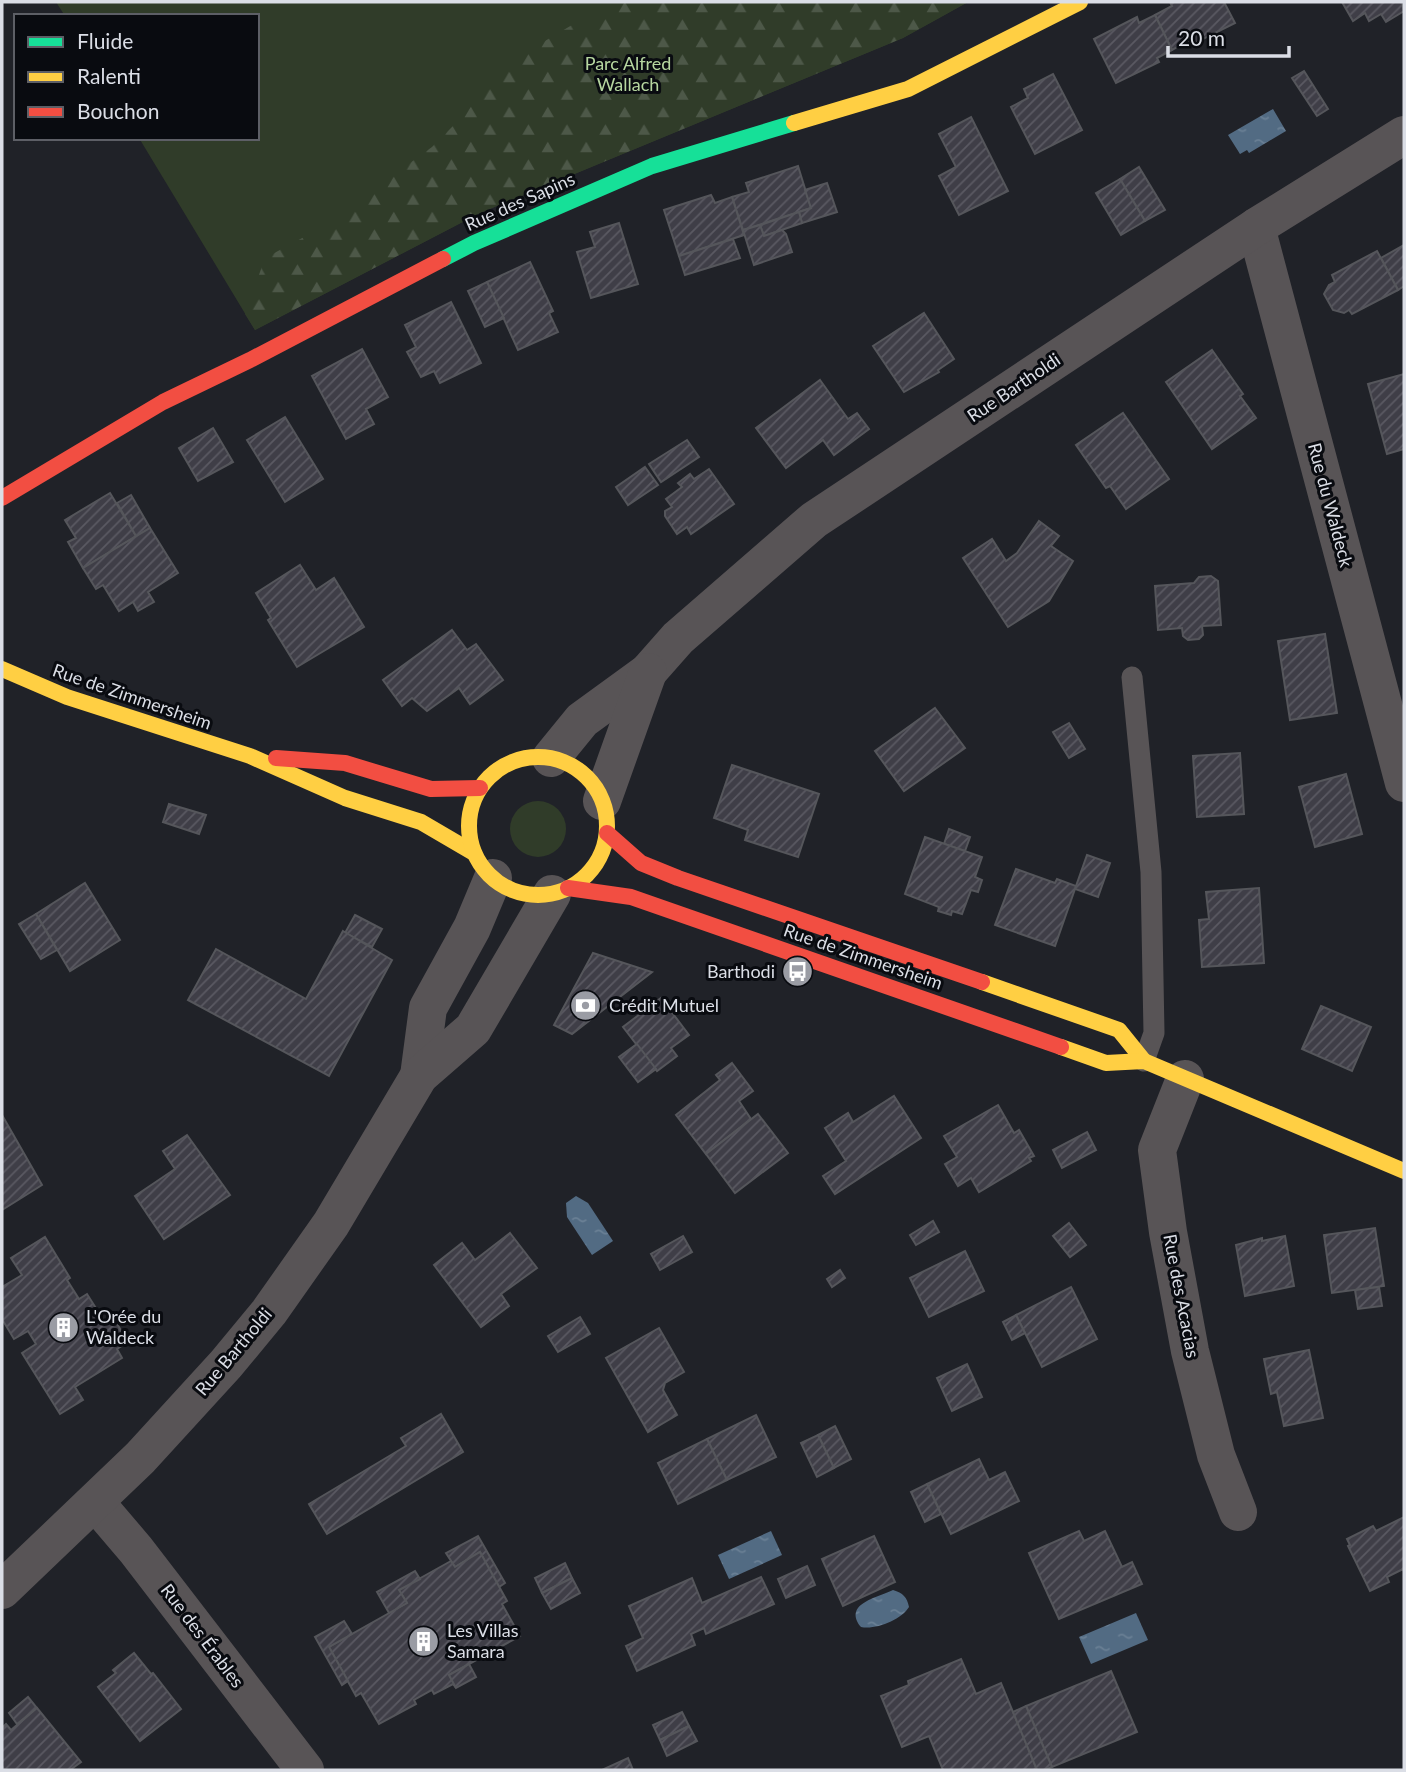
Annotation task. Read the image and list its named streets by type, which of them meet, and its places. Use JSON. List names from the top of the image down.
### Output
{
  "streets": {
    "main road": ["Rue des Sapins", "Rue de Zimmersheim"],
    "street": [
      "Rue Bartholdi",
      "Rue du Waldeck",
      "Rue des Acacias",
      "Rue des Érables"
    ]
  },
  "crossings": [
    ["Rue Bartholdi", "Rue du Waldeck"],
    ["Rue Bartholdi", "Rue de Zimmersheim"],
    ["Rue Bartholdi", "Rue des Érables"],
    ["Rue de Zimmersheim", "Rue des Acacias"]
  ],
  "parks": ["Parc Alfred Wallach"],
  "places": {
    "bus stop": ["Barthodi"],
    "bank": ["Crédit Mutuel"],
    "building": ["L'Orée du Waldeck", "Les Villas Samara"]
  },
  "legend": ["Fluide", "Ralenti", "Bouchon"],
  "scale_bar": "20 m"
}
